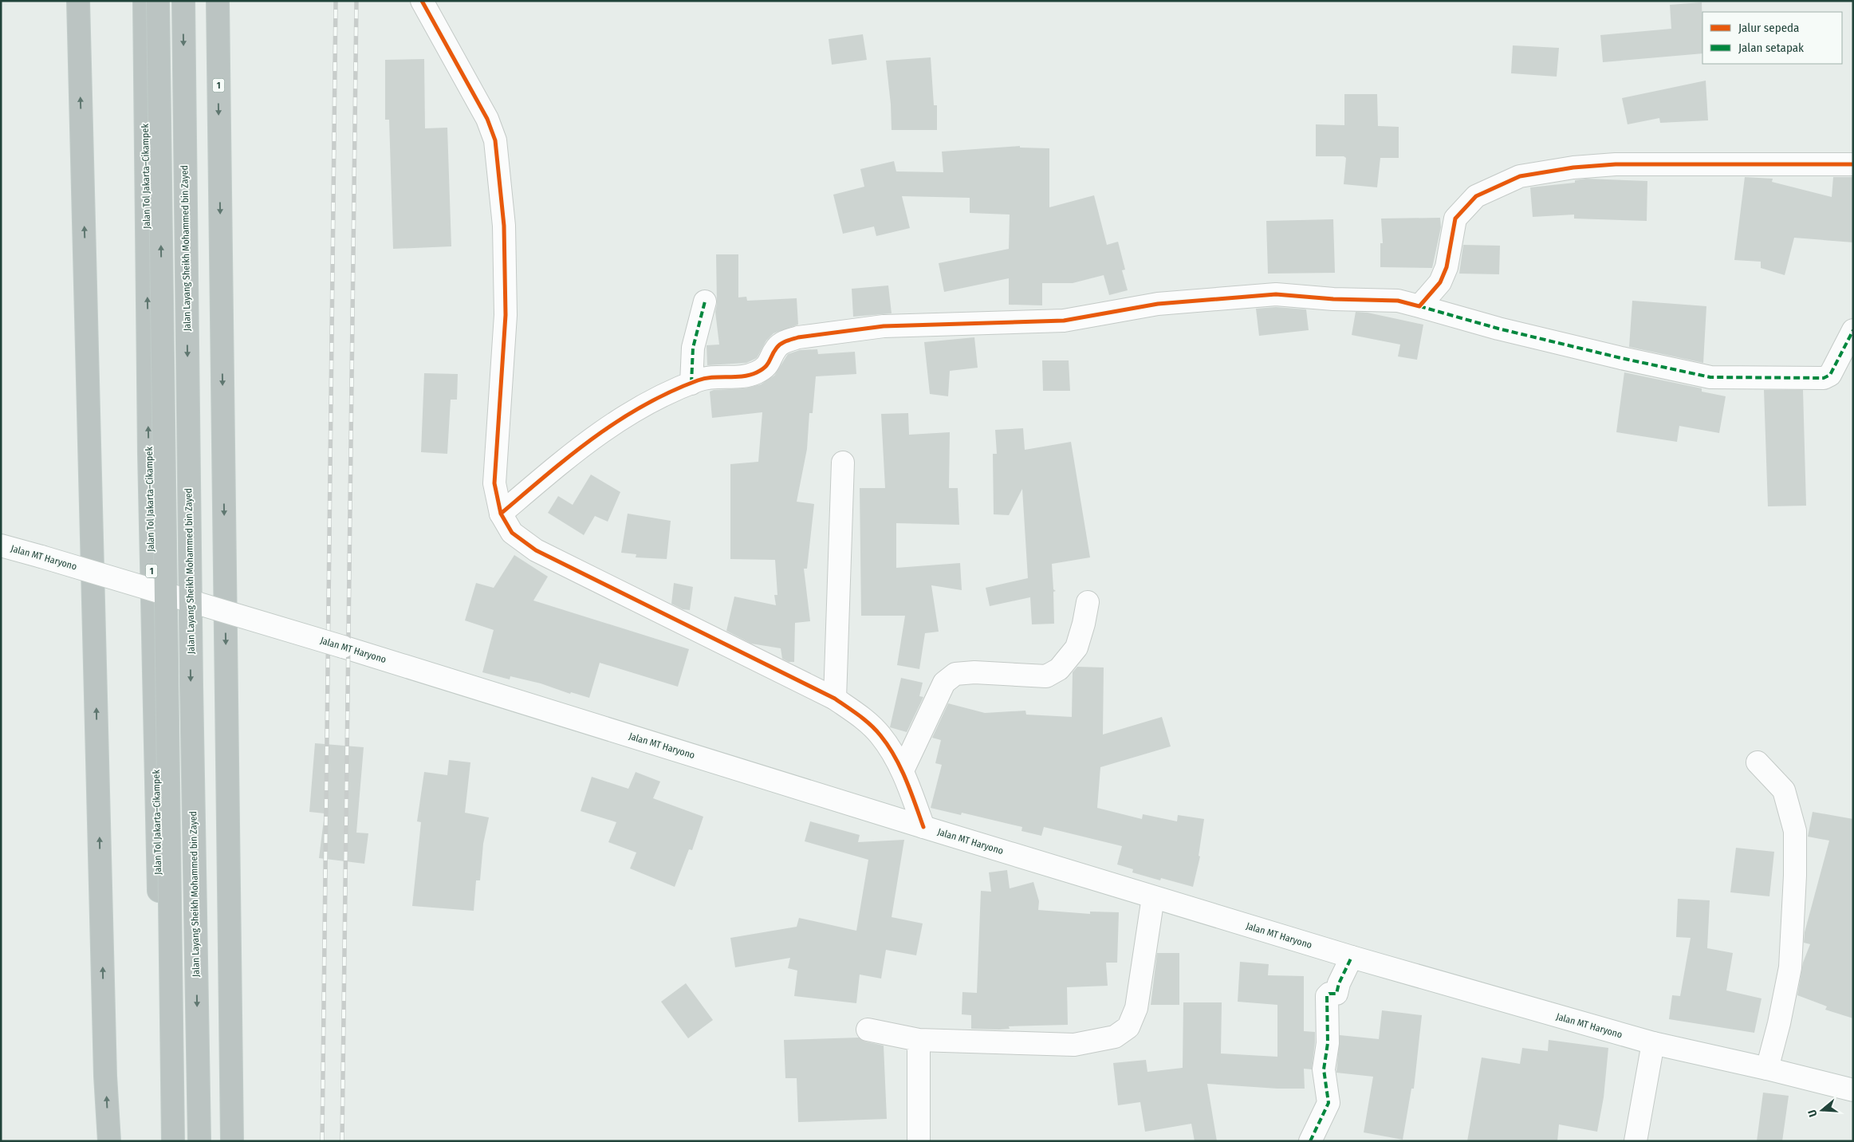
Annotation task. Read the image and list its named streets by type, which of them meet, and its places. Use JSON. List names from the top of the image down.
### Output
{
  "streets": {
    "highway": ["1", "Jalan Tol Jakarta–Cikampek", "Jalan Layang Sheikh Mohammed bin Zayed"],
    "street": ["Jalan MT Haryono"]
  },
  "legend": ["Jalur sepeda", "Jalan setapak"],
  "north": "left"
}
